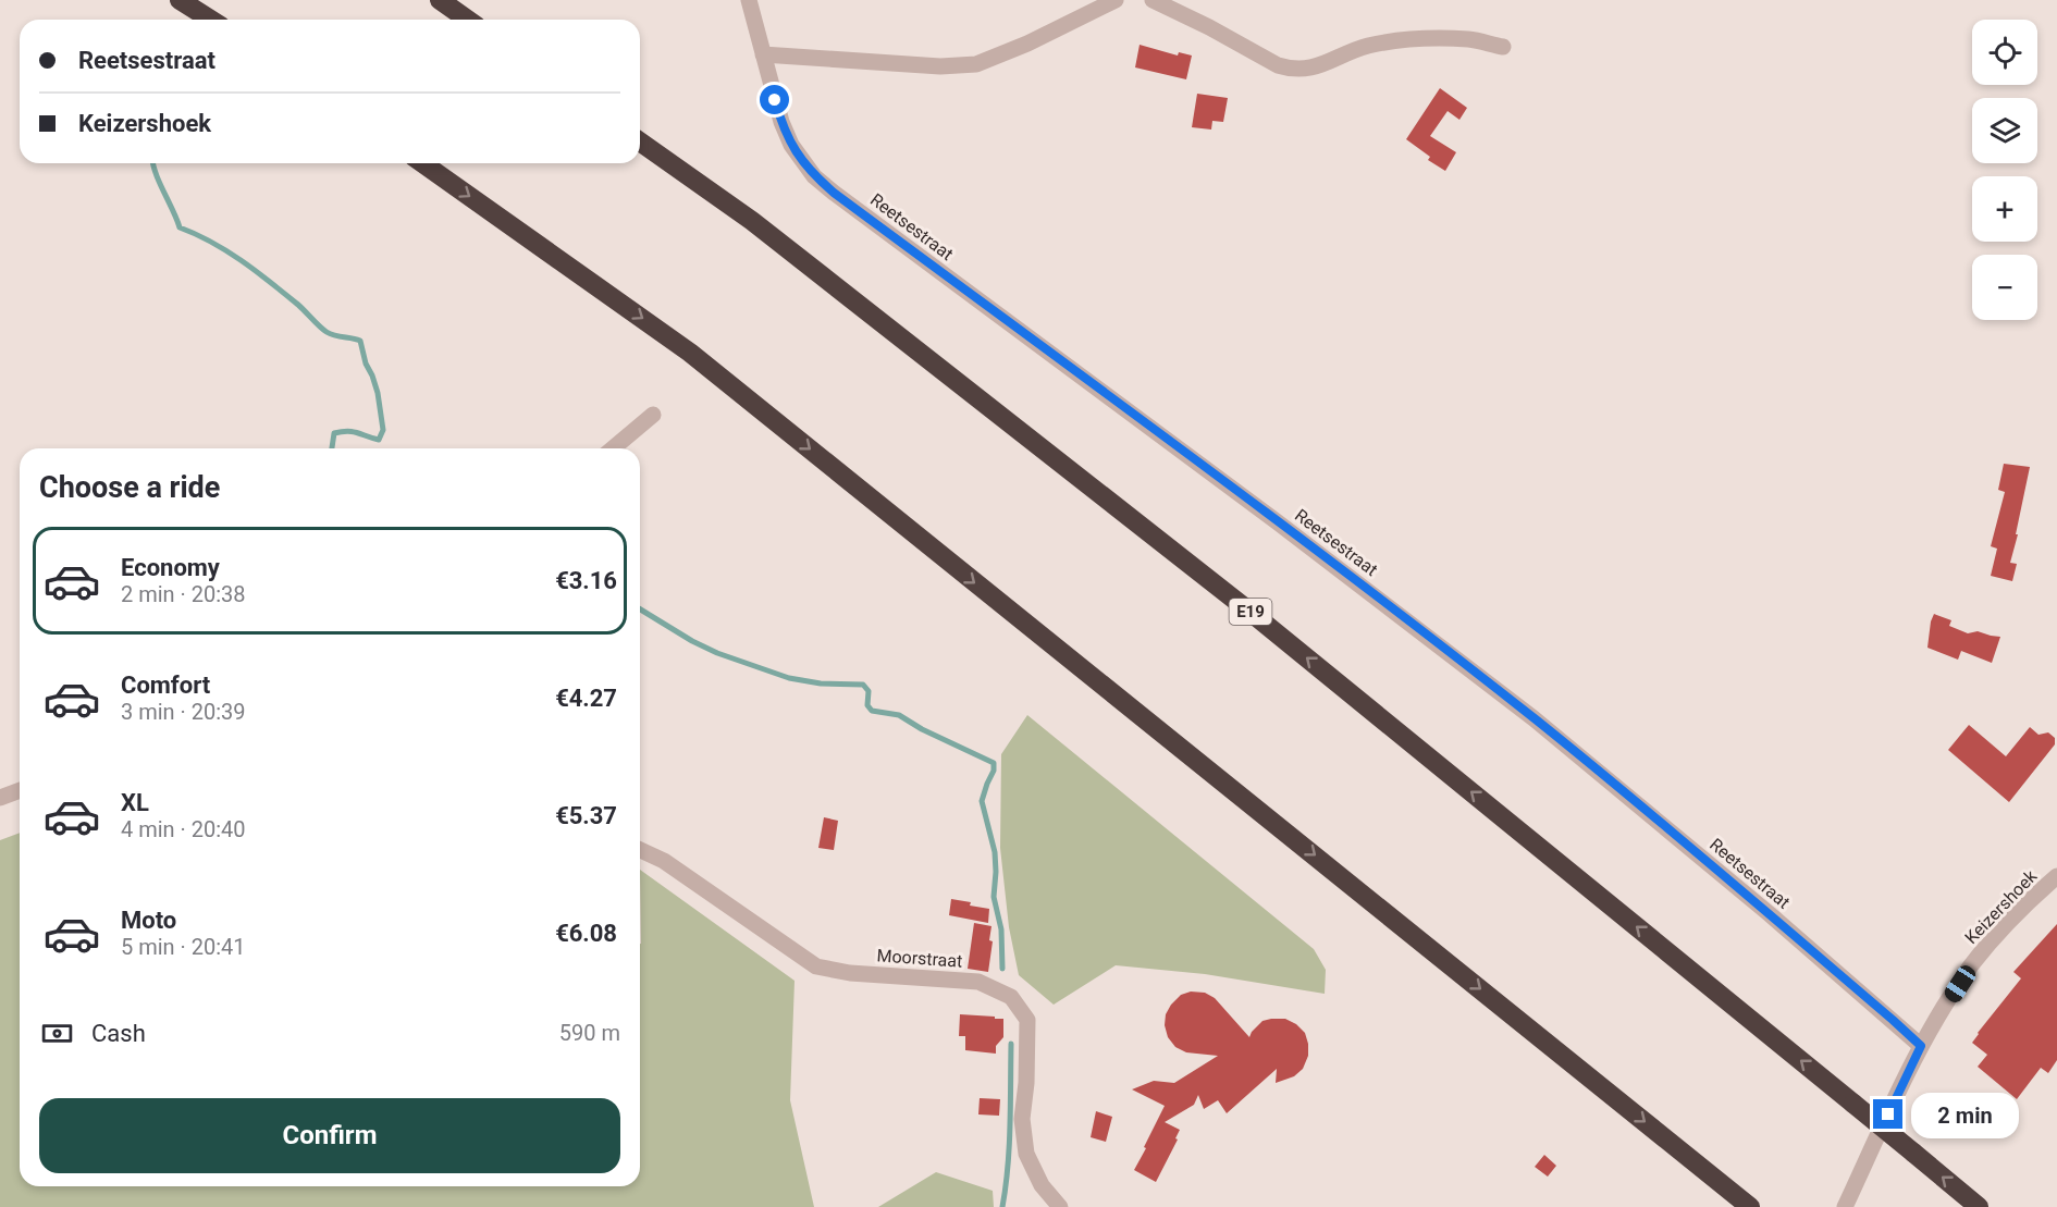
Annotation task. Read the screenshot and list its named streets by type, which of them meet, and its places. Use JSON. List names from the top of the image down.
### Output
{
  "streets": {
    "highway": ["E19"],
    "street": ["Reetsestraat", "Keizershoek", "Moorstraat"]
  },
  "crossings": [
    ["Reetsestraat", "Keizershoek"]
  ],
  "page": {
    "map_buttons": ["+", "−"],
    "banner": ["Reetsestraat", "Keizershoek"],
    "heading": "Choose a ride",
    "list": [
      {
        "name": "Economy",
        "note": "2 min · 20:38",
        "value": "€3.16"
      },
      {
        "name": "Comfort",
        "note": "3 min · 20:39",
        "value": "€4.27"
      },
      {
        "name": "XL",
        "note": "4 min · 20:40",
        "value": "€5.37"
      },
      {
        "name": "Moto",
        "note": "5 min · 20:41",
        "value": "€6.08"
      }
    ],
    "pay": ["Cash", "590 m"],
    "buttons": "Confirm",
    "bubble": "2 min"
  }
}
